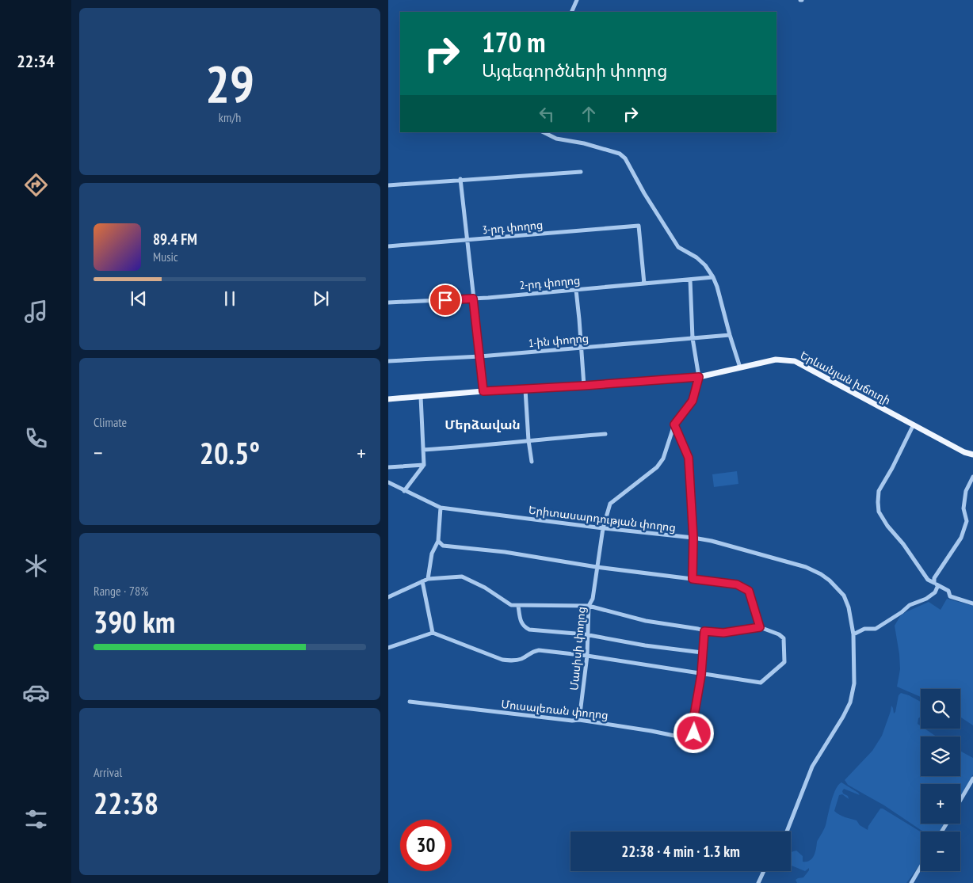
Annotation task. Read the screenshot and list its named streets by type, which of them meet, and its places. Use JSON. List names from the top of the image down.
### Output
{
  "streets": {
    "main road": ["Երևանյան խճուղի"],
    "street": [
      "3-րդ փողոց",
      "2-րդ փողոց",
      "1-ին փողոց",
      "Երիտասարդության փողոց",
      "Մասիսի փողոց",
      "Մուսալեռան փողոց"
    ]
  },
  "crossings": [
    ["3-րդ փողոց", "2-րդ փողոց"],
    ["Երևանյան խճուղի", "Մասիսի փողոց"],
    ["Երիտասարդության փողոց", "Մասիսի փողոց"],
    ["Մասիսի փողոց", "Մուսալեռան փողոց"]
  ],
  "districts": ["Մերձավան"],
  "page": {
    "tabs": "22:34",
    "tile": [
      ["29", "km/h"],
      "Climate",
      ["Range · 78%", "390 km"],
      ["Arrival", "22:38"]
    ],
    "turn": ["170 m", "Այգեգործների փողոց"],
    "song": ["89.4 FM", "Music"],
    "heat": ["−", "20.5°", "+"],
    "map_buttons": ["+", "−"],
    "limit": "30",
    "trip": "22:38 · 4 min · 1.3 km"
  }
}
